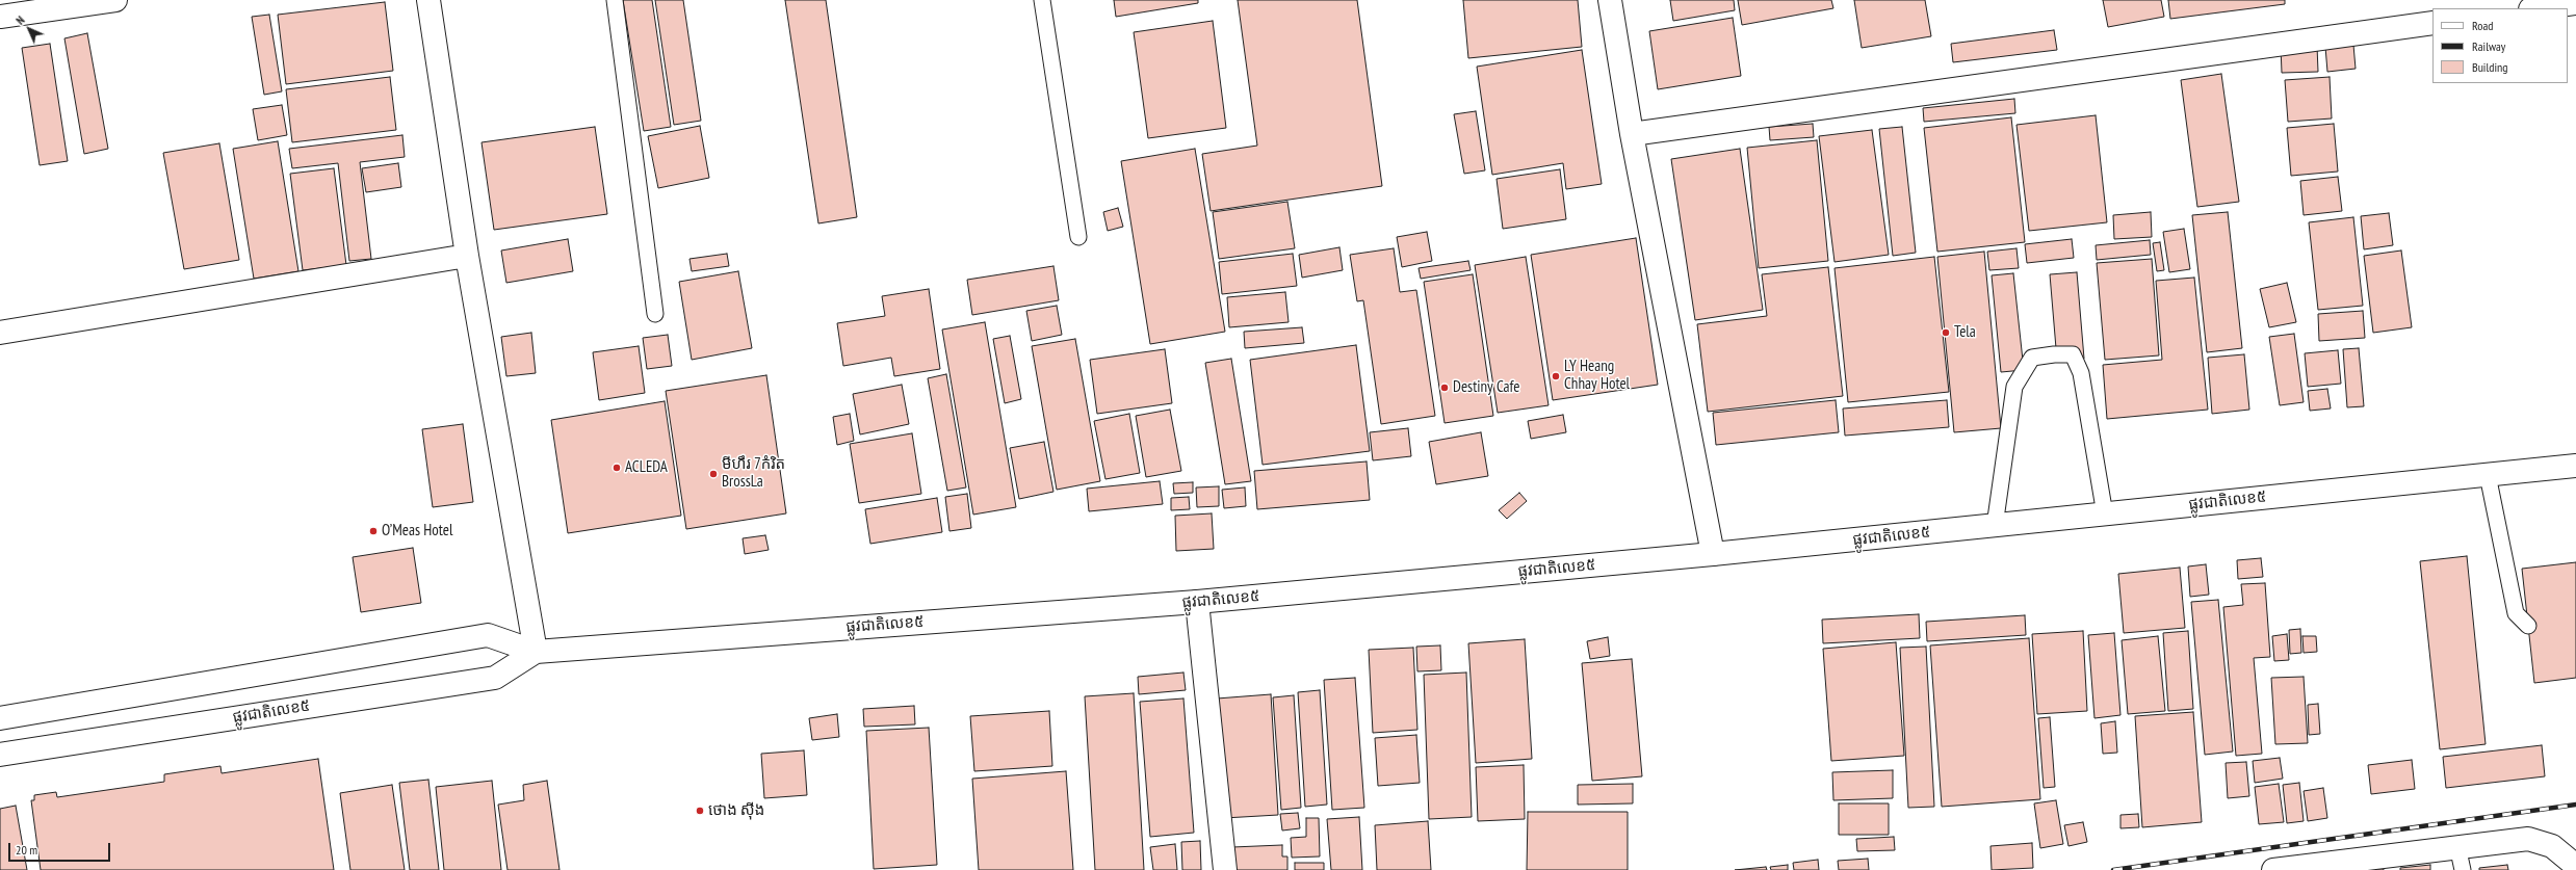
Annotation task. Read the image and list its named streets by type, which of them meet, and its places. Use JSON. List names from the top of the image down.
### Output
{
  "streets": {
    "main road": ["ផ្លូវជាតិលេខ៥"]
  },
  "places": [
    "Tela",
    "LY Heang Chhay Hotel",
    "Destiny Cafe",
    "ACLEDA",
    "មីហឹរ 7កំរិត BrossLa",
    "O’Meas Hotel",
    "ថោង ស៊ីង"
  ],
  "legend": ["Road", "Railway", "Building"],
  "scale_bar": "20 m",
  "north": "top left"
}
